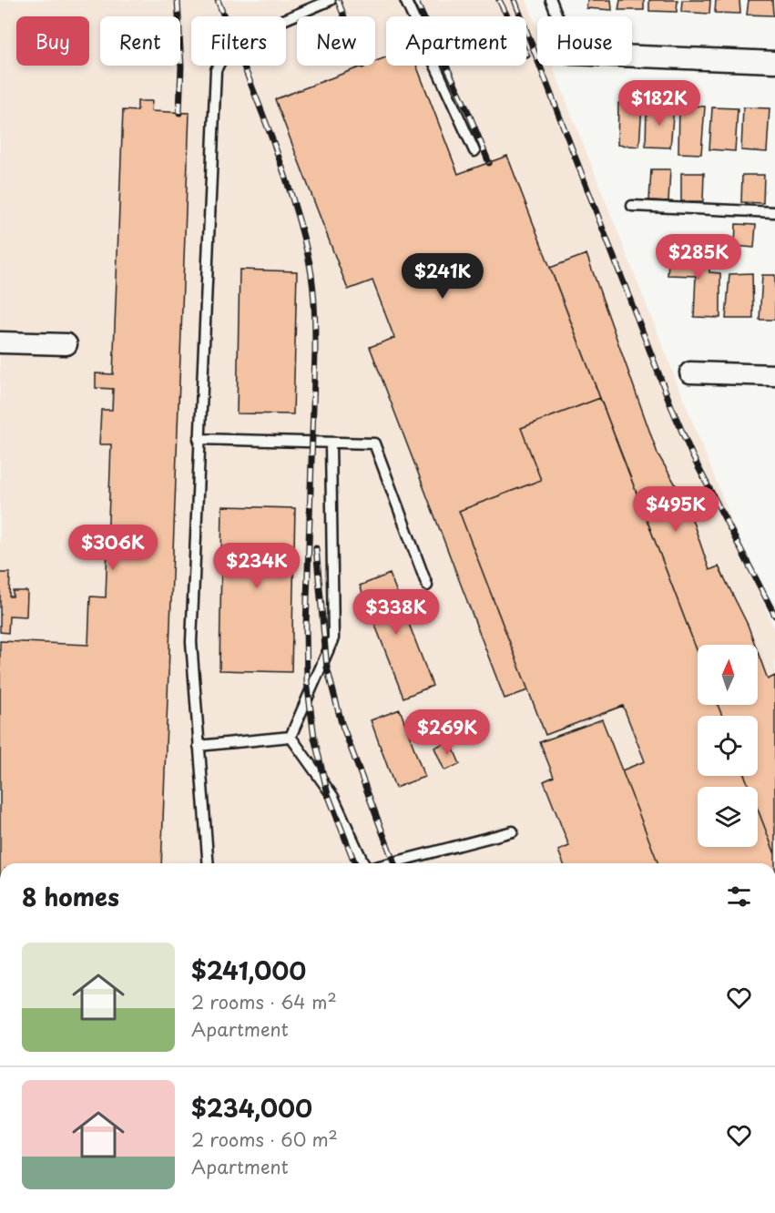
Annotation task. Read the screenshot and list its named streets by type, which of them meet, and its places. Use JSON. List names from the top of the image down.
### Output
{
  "north": "top",
  "page": {
    "chip": [
      "Buy",
      "Rent",
      "Filters",
      "New",
      "Apartment",
      "House"
    ],
    "price": [
      "$182K",
      "$285K",
      "$241K",
      "$495K",
      "$306K",
      "$234K",
      "$338K",
      "$269K"
    ],
    "heading": "8 homes",
    "list": [
      {
        "name": "$241,000",
        "note": "2 rooms · 64 m² · Apartment"
      },
      {
        "name": "$234,000",
        "note": "2 rooms · 60 m² · Apartment"
      }
    ]
  }
}
